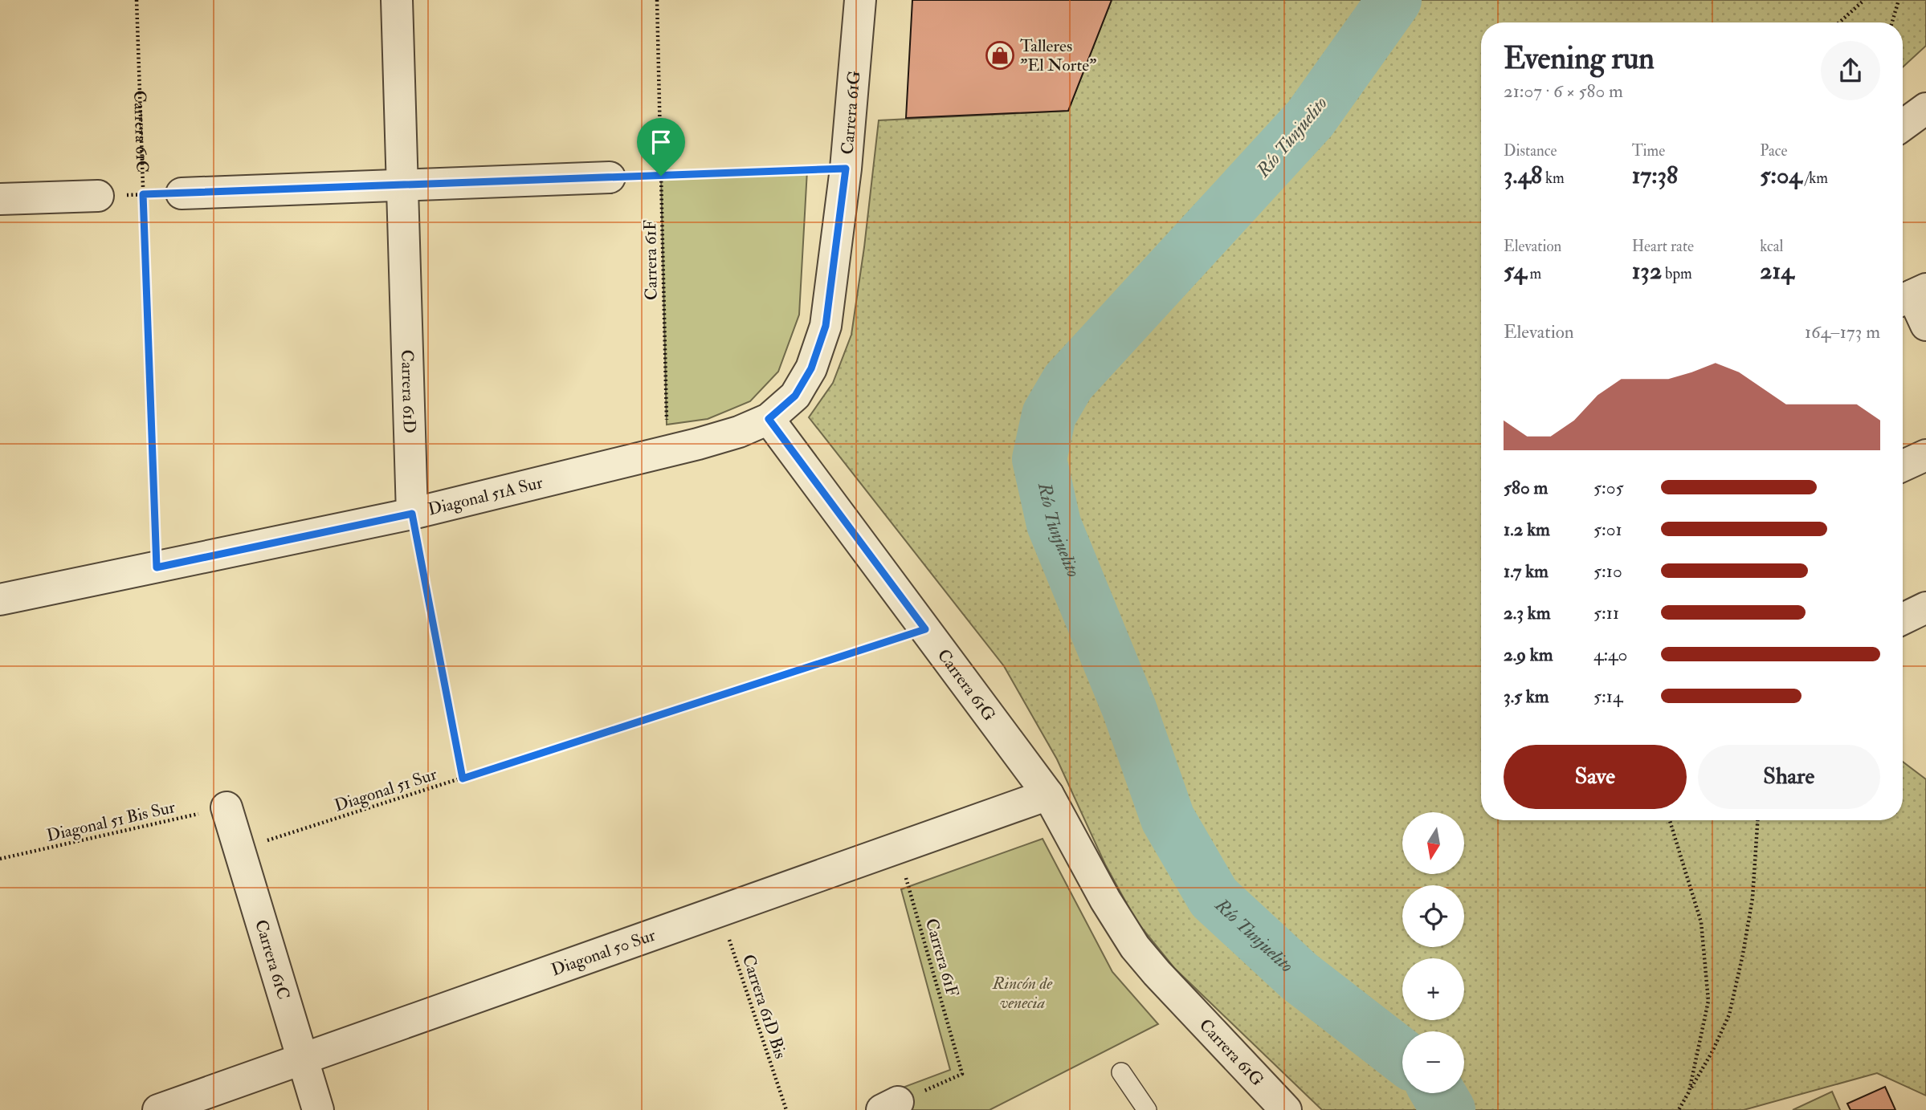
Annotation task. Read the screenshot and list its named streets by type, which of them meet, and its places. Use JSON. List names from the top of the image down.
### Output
{
  "streets": {
    "street": [
      "Carrera 61G",
      "Carrera 61C",
      "Carrera 61D",
      "Diagonal 51A Sur",
      "Diagonal 50 Sur"
    ],
    "path": [
      "Carrera 61F",
      "Diagonal 51 Sur",
      "Diagonal 51 Bis Sur",
      "Carrera 61D Bis"
    ]
  },
  "crossings": [
    ["Carrera 61G", "Diagonal 51A Sur"],
    ["Carrera 61G", "Diagonal 51 Sur"],
    ["Carrera 61G", "Diagonal 50 Sur"],
    ["Carrera 61C", "Diagonal 51A Sur"],
    ["Carrera 61C", "Diagonal 51 Sur"],
    ["Carrera 61C", "Diagonal 51 Bis Sur"],
    ["Carrera 61C", "Diagonal 50 Sur"],
    ["Carrera 61F", "Diagonal 51A Sur"],
    ["Carrera 61F", "Diagonal 50 Sur"],
    ["Carrera 61D", "Diagonal 51A Sur"],
    ["Diagonal 50 Sur", "Carrera 61D Bis"]
  ],
  "water": ["Río Tunjuelito"],
  "parks": ["Rincón de venecia"],
  "places": {
    "shop": ["Talleres \"El Norte\""]
  },
  "north": "bottom",
  "page": {
    "heading": ["Evening run", "21:07 · 6 × 580 m"],
    "stats": [
      ["Distance", "3.48 km"],
      ["Time", "17:38"],
      ["Pace", "5:04 /km"],
      ["Elevation", "54 m"],
      ["Heart rate", "132 bpm"],
      ["kcal", "214"]
    ],
    "chart": ["Elevation", "164–173 m"],
    "list": [
      {
        "name": "580 m",
        "note": "5:05"
      },
      {
        "name": "1.2 km",
        "note": "5:01"
      },
      {
        "name": "1.7 km",
        "note": "5:10"
      },
      {
        "name": "2.3 km",
        "note": "5:11"
      },
      {
        "name": "2.9 km",
        "note": "4:40"
      },
      {
        "name": "3.5 km",
        "note": "5:14"
      }
    ],
    "buttons": ["Save", "Share"],
    "map_buttons": ["+", "−"]
  }
}
